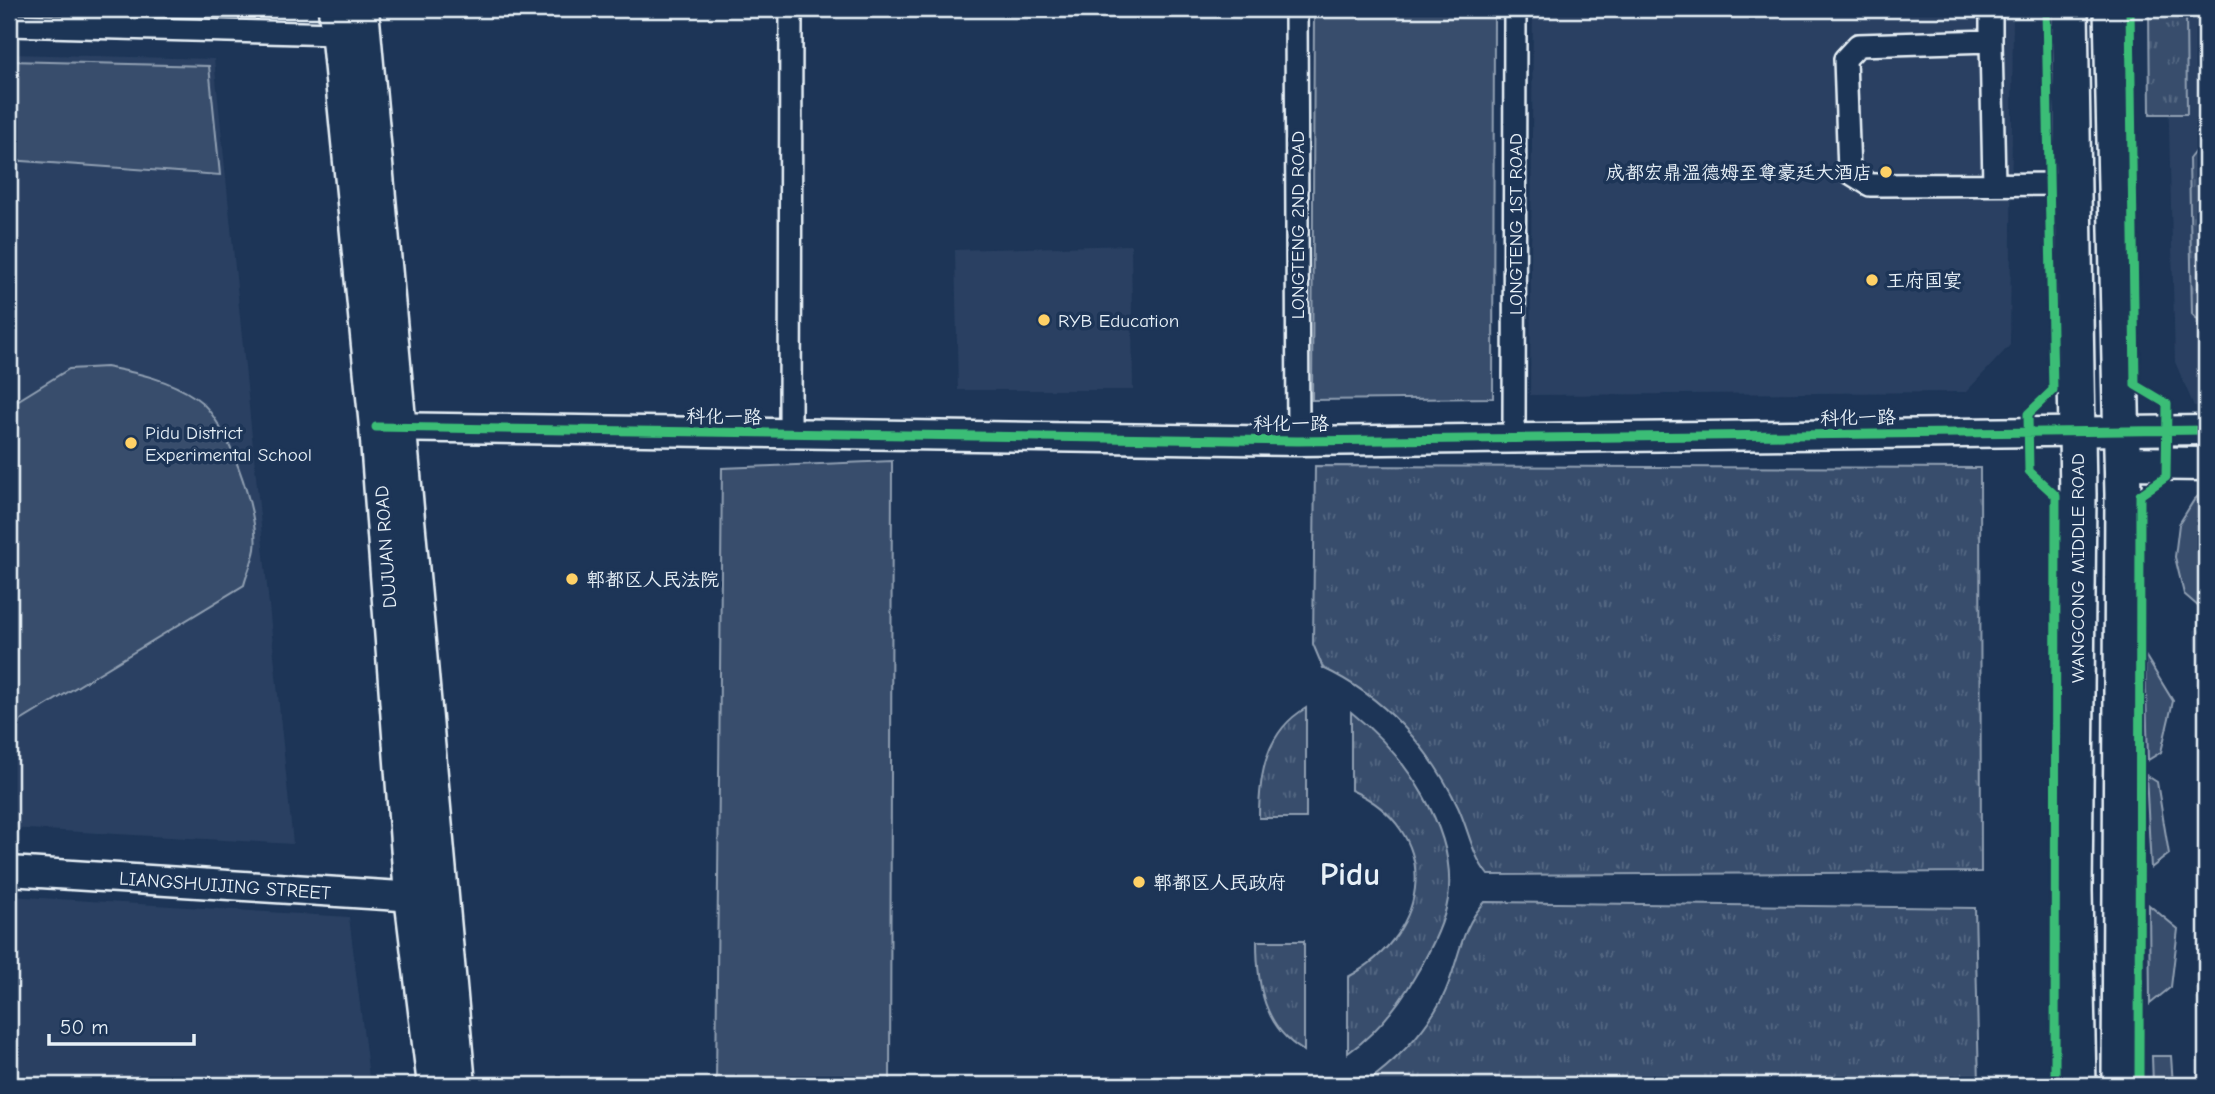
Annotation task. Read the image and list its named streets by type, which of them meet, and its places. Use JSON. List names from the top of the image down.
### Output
{
  "streets": {
    "main road": ["DUJUAN ROAD", "WANGCONG MIDDLE ROAD"],
    "street": [
      "LONGTENG 1ST ROAD",
      "LONGTENG 2ND ROAD",
      "科化一路",
      "LIANGSHUIJING STREET"
    ]
  },
  "crossings": [
    ["LONGTENG 1ST ROAD", "科化一路"],
    ["LONGTENG 2ND ROAD", "科化一路"],
    ["科化一路", "DUJUAN ROAD"],
    ["科化一路", "WANGCONG MIDDLE ROAD"],
    ["DUJUAN ROAD", "LIANGSHUIJING STREET"]
  ],
  "districts": ["Pidu"],
  "places": [
    "成都宏鼎温德姆至尊豪廷大酒店",
    "王府国宴",
    "RYB Education",
    "Pidu District Experimental School",
    "郫都区人民法院",
    "郫都区人民政府"
  ],
  "scale_bar": "50 m"
}
